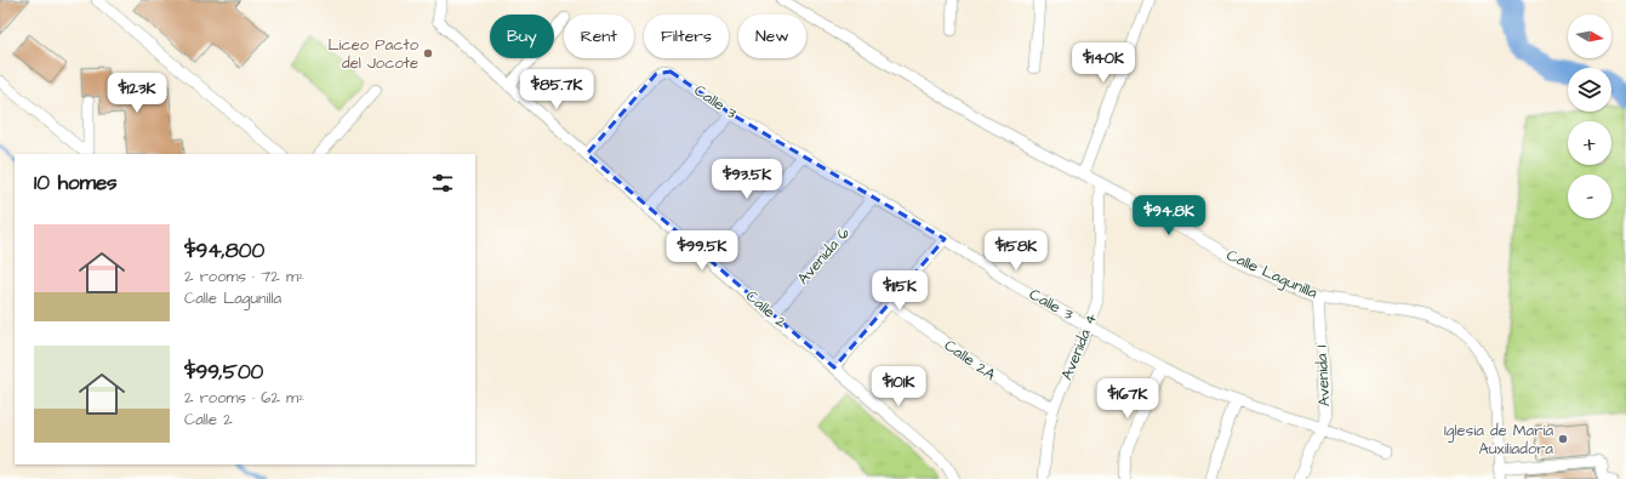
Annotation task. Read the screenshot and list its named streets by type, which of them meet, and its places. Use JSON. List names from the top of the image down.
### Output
{
  "streets": {
    "street": [
      "Calle 3",
      "Avenida 6",
      "Calle Lagunilla",
      "Calle 2",
      "Avenida 4",
      "Calle 2A",
      "Avenida 1"
    ]
  },
  "crossings": [
    ["Calle 3", "Avenida 6"],
    ["Calle 3", "Calle 2"],
    ["Calle 3", "Avenida 4"],
    ["Calle 3", "Avenida 1"],
    ["Avenida 6", "Calle 2"],
    ["Calle Lagunilla", "Avenida 4"],
    ["Calle Lagunilla", "Avenida 1"],
    ["Avenida 4", "Calle 2A"]
  ],
  "places": ["Liceo Pacto del Jocote", "Iglesia de María Auxiliadora"],
  "north": "right",
  "page": {
    "map_buttons": ["+", "−"],
    "chip": [
      "Buy",
      "Rent",
      "Filters",
      "New"
    ],
    "price": [
      "$140K",
      "$85.7K",
      "$123K",
      "$93.5K",
      "$94.8K",
      "$99.5K",
      "$158K",
      "$115K",
      "$101K",
      "$167K"
    ],
    "heading": "10 homes",
    "list": [
      {
        "name": "$94,800",
        "note": "2 rooms · 72 m² · Calle Lagunilla"
      },
      {
        "name": "$99,500",
        "note": "2 rooms · 62 m² · Calle 2"
      }
    ]
  }
}
